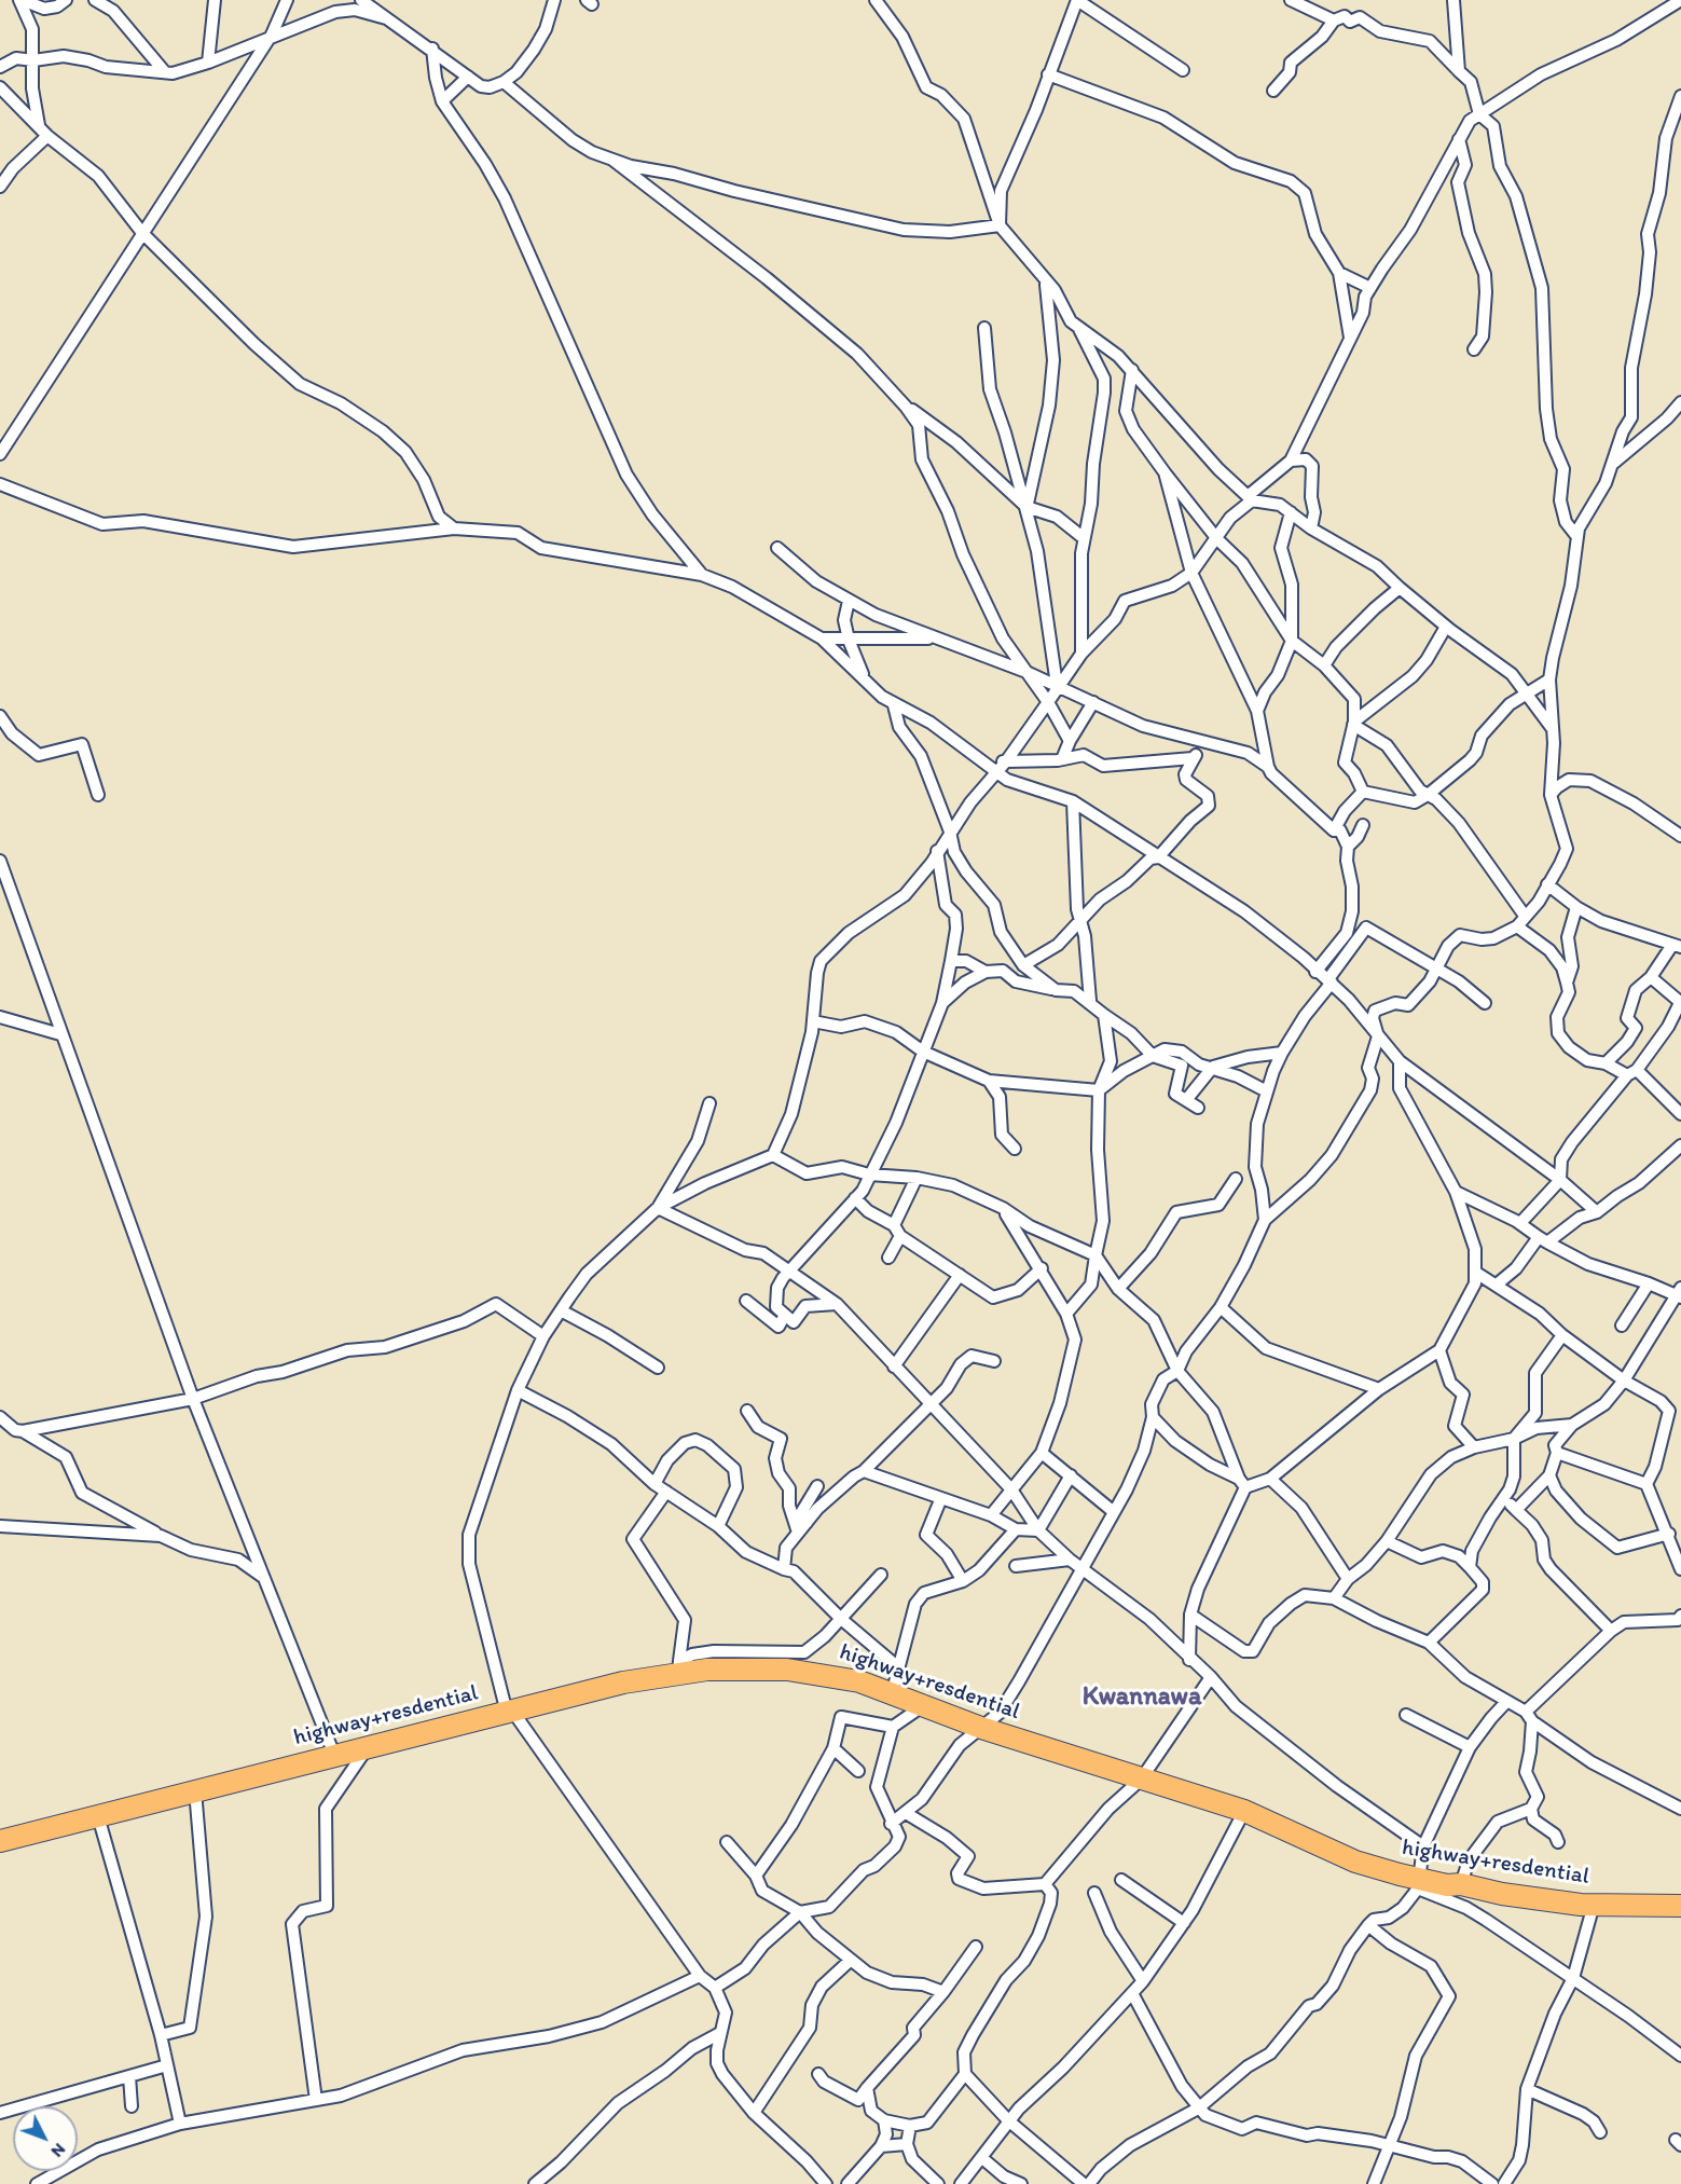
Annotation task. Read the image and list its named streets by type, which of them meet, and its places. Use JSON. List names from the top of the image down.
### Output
{
  "streets": {
    "highway": ["highway+resdential"]
  },
  "districts": ["Kwannawa"],
  "north": "bottom right"
}
